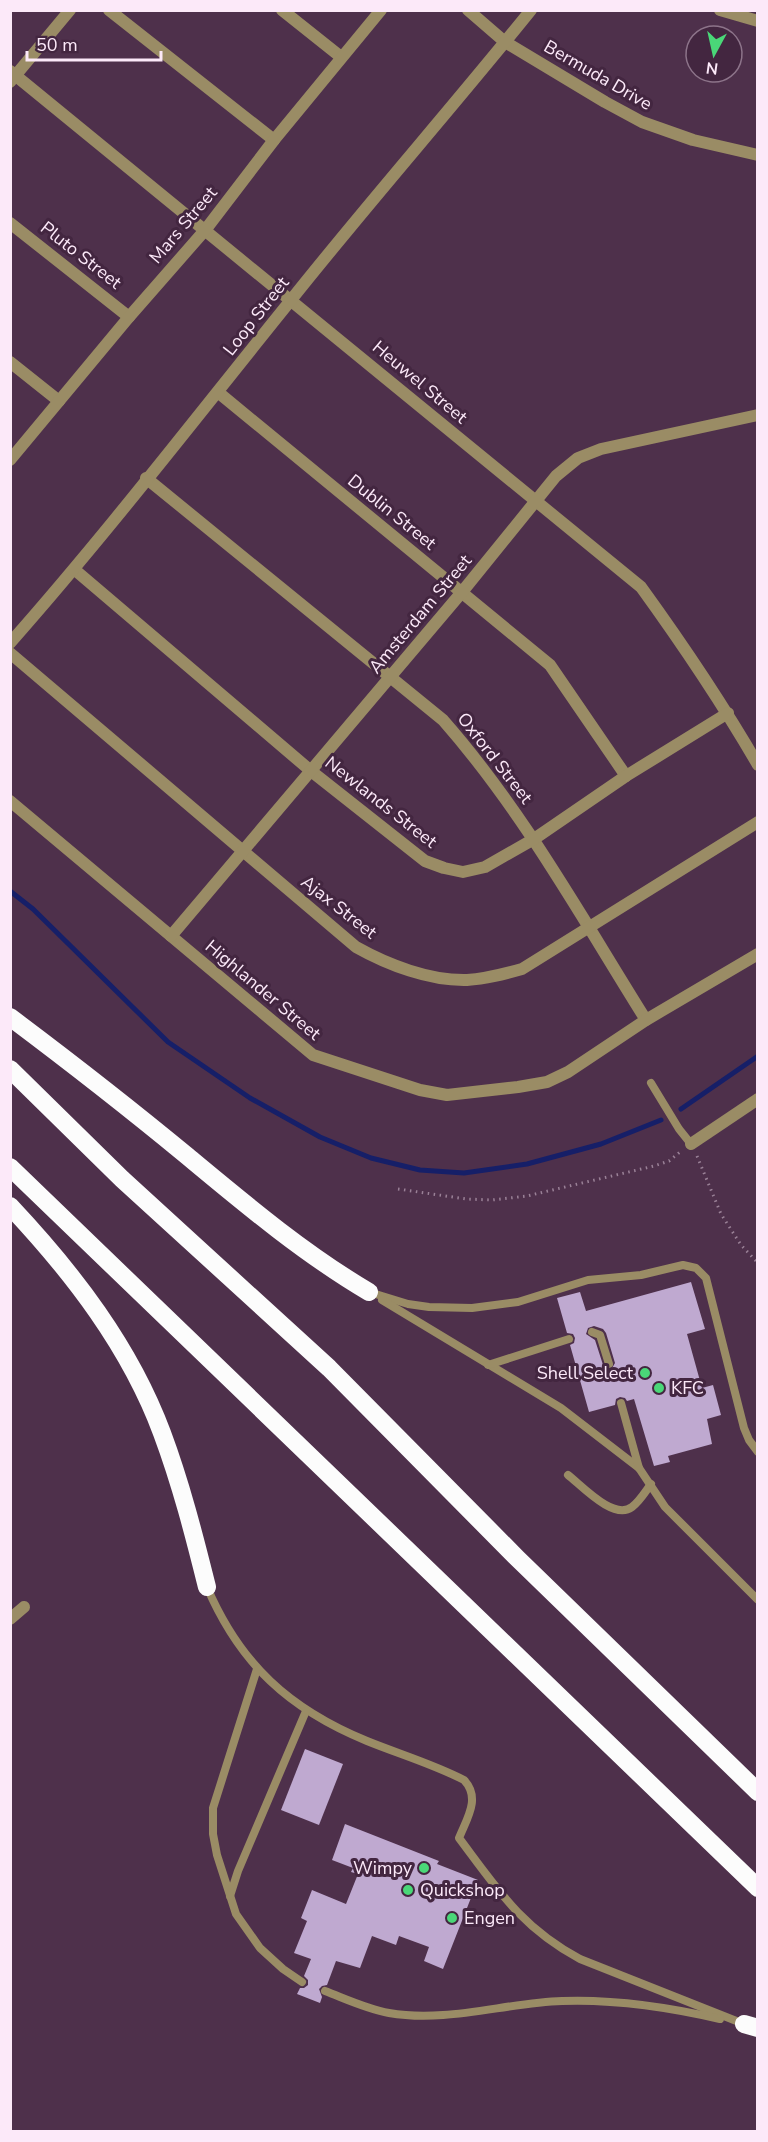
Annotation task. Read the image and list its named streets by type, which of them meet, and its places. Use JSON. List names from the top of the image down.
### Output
{
  "streets": {
    "street": [
      "Bermuda Drive",
      "Mars Street",
      "Pluto Street",
      "Loop Street",
      "Heuwel Street",
      "Dublin Street",
      "Amsterdam Street",
      "Oxford Street",
      "Newlands Street",
      "Ajax Street",
      "Highlander Street"
    ]
  },
  "crossings": [
    ["Bermuda Drive", "Loop Street"],
    ["Mars Street", "Pluto Street"],
    ["Mars Street", "Heuwel Street"],
    ["Loop Street", "Heuwel Street"],
    ["Loop Street", "Dublin Street"],
    ["Loop Street", "Oxford Street"],
    ["Loop Street", "Newlands Street"],
    ["Heuwel Street", "Amsterdam Street"],
    ["Heuwel Street", "Newlands Street"],
    ["Dublin Street", "Amsterdam Street"],
    ["Dublin Street", "Newlands Street"],
    ["Amsterdam Street", "Oxford Street"],
    ["Amsterdam Street", "Newlands Street"],
    ["Amsterdam Street", "Ajax Street"],
    ["Amsterdam Street", "Highlander Street"],
    ["Oxford Street", "Newlands Street"],
    ["Oxford Street", "Ajax Street"],
    ["Oxford Street", "Highlander Street"]
  ],
  "places": [
    "Shell Select",
    "KFC",
    "Wimpy",
    "Quickshop",
    "Engen"
  ],
  "scale_bar": "50 m",
  "north": "bottom"
}
